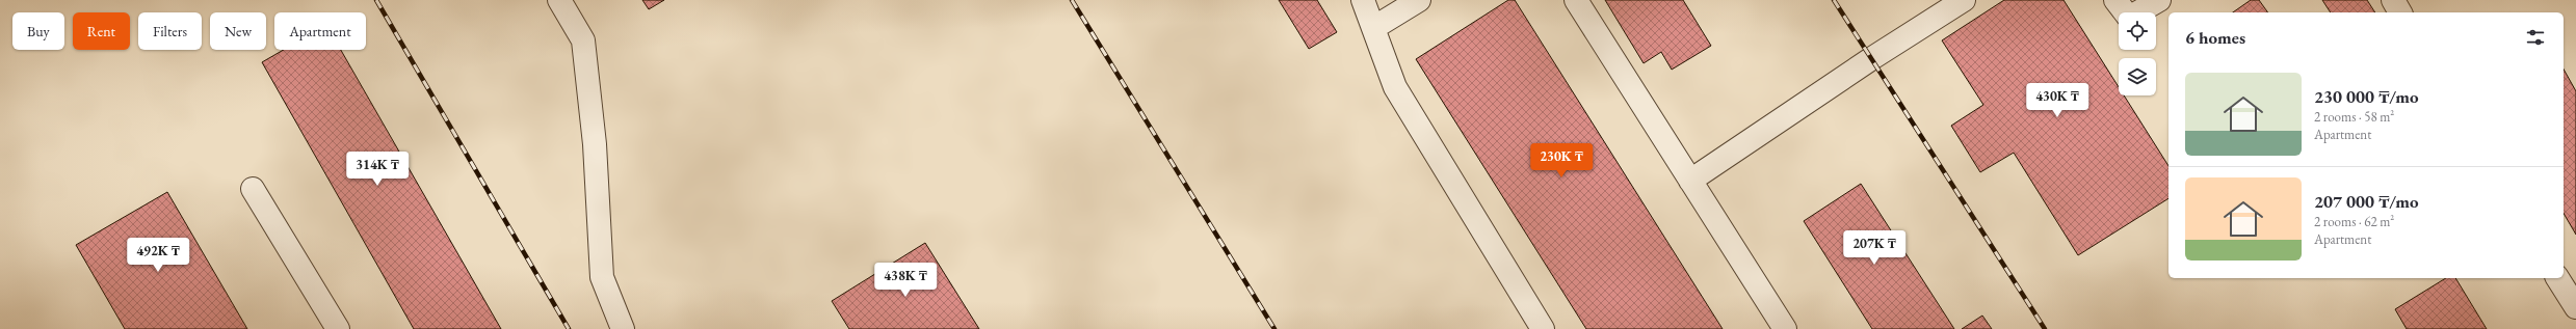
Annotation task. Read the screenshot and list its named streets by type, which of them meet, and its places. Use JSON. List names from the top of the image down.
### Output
{
  "page": {
    "chip": [
      "Buy",
      "Rent",
      "Filters",
      "New",
      "Apartment"
    ],
    "heading": "6 homes",
    "list": [
      {
        "name": "230 000 ₸/mo",
        "note": "2 rooms · 58 m² · Apartment"
      },
      {
        "name": "207 000 ₸/mo",
        "note": "2 rooms · 62 m² · Apartment"
      }
    ],
    "price": [
      "430K ₸",
      "230K ₸",
      "314K ₸",
      "207K ₸",
      "492K ₸",
      "438K ₸"
    ]
  }
}
